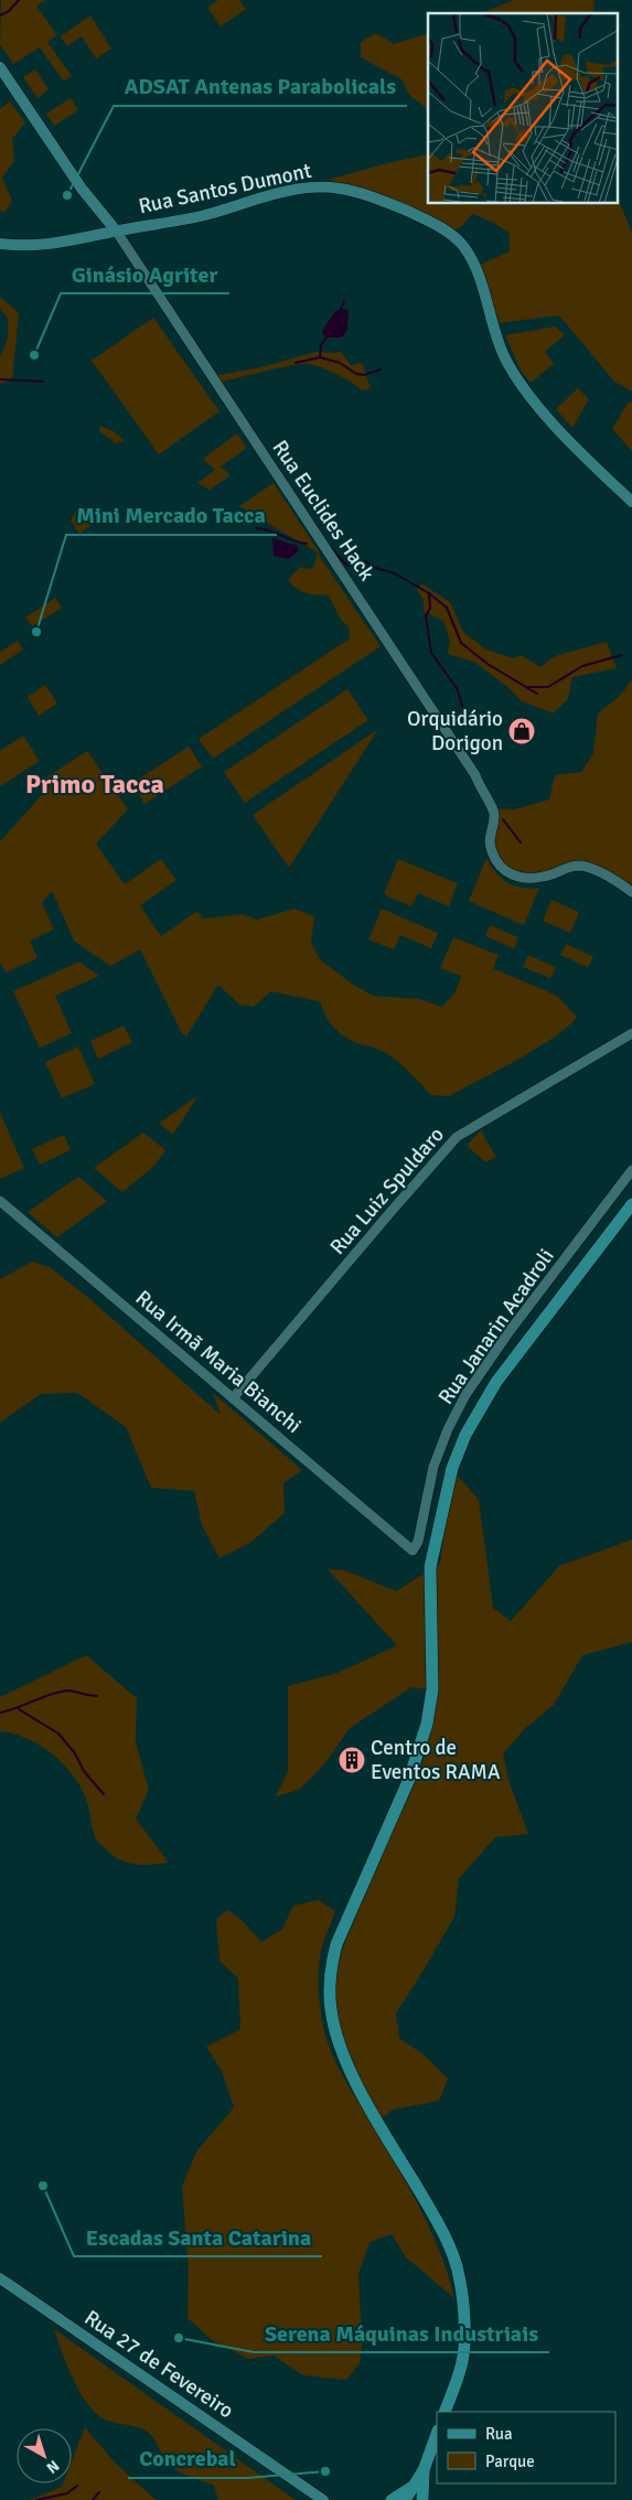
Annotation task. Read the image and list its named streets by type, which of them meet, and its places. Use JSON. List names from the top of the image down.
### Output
{
  "streets": {
    "main road": ["Rua Santos Dumont", "Rua Euclides Hack", "Rua 27 de Fevereiro"],
    "street": ["Rua Luiz Spuldaro", "Rua Janarin Acadroli", "Rua Irmã Maria Bianchi"]
  },
  "crossings": [
    ["Rua Santos Dumont", "Rua Euclides Hack"],
    ["Rua Luiz Spuldaro", "Rua Irmã Maria Bianchi"],
    ["Rua Janarin Acadroli", "Rua Irmã Maria Bianchi"]
  ],
  "districts": ["Primo Tacca"],
  "places": {
    "other": [
      "ADSAT Antenas Parabolicals",
      "Ginásio Agriter",
      "Mini Mercado Tacca",
      "Escadas Santa Catarina",
      "Serena Máquinas Industriais",
      "Concrebal"
    ],
    "shop": ["Orquidário Dorigon"],
    "building": ["Centro de Eventos RAMA"]
  },
  "legend": ["Rua", "Parque"],
  "north": "bottom right"
}
